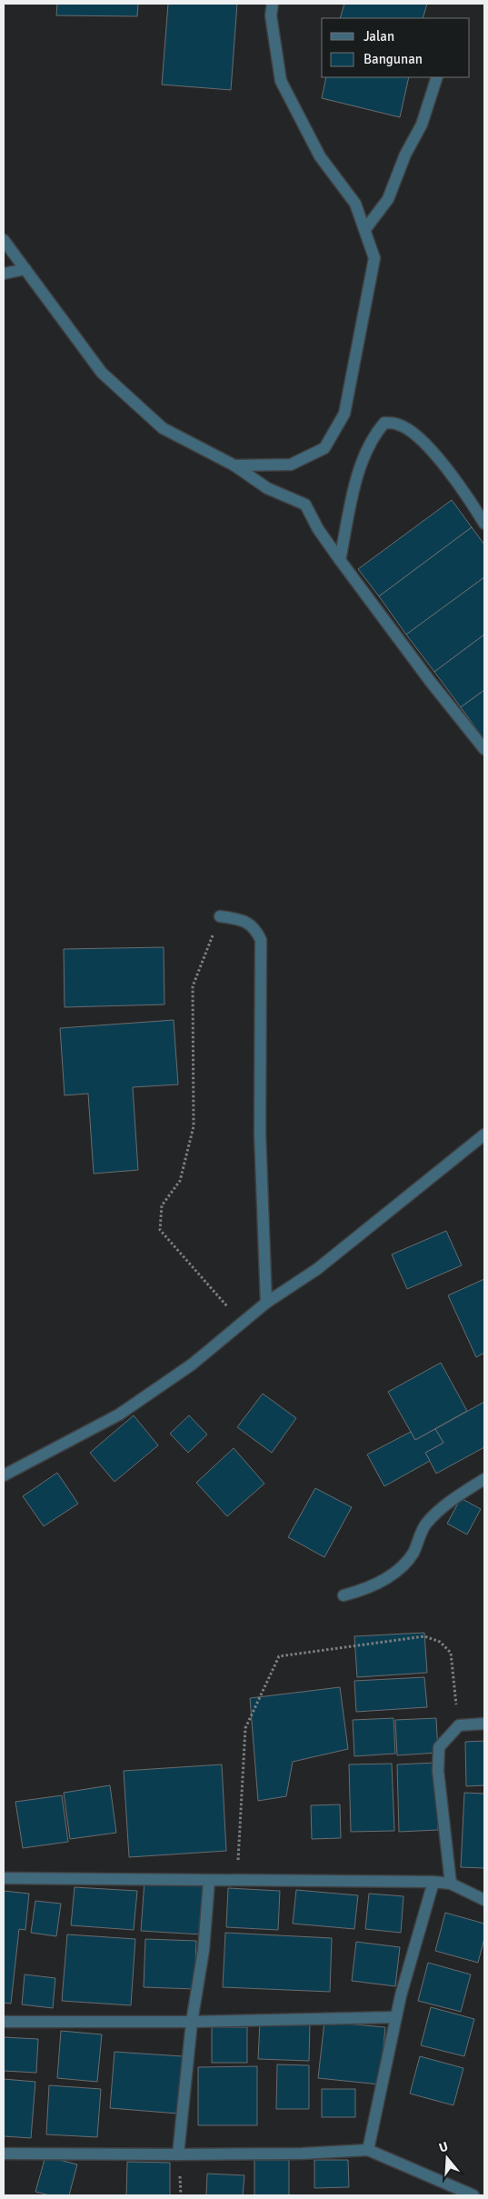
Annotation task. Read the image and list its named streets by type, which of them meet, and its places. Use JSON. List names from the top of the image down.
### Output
{
  "legend": ["Jalan", "Bangunan"],
  "north": "top"
}
